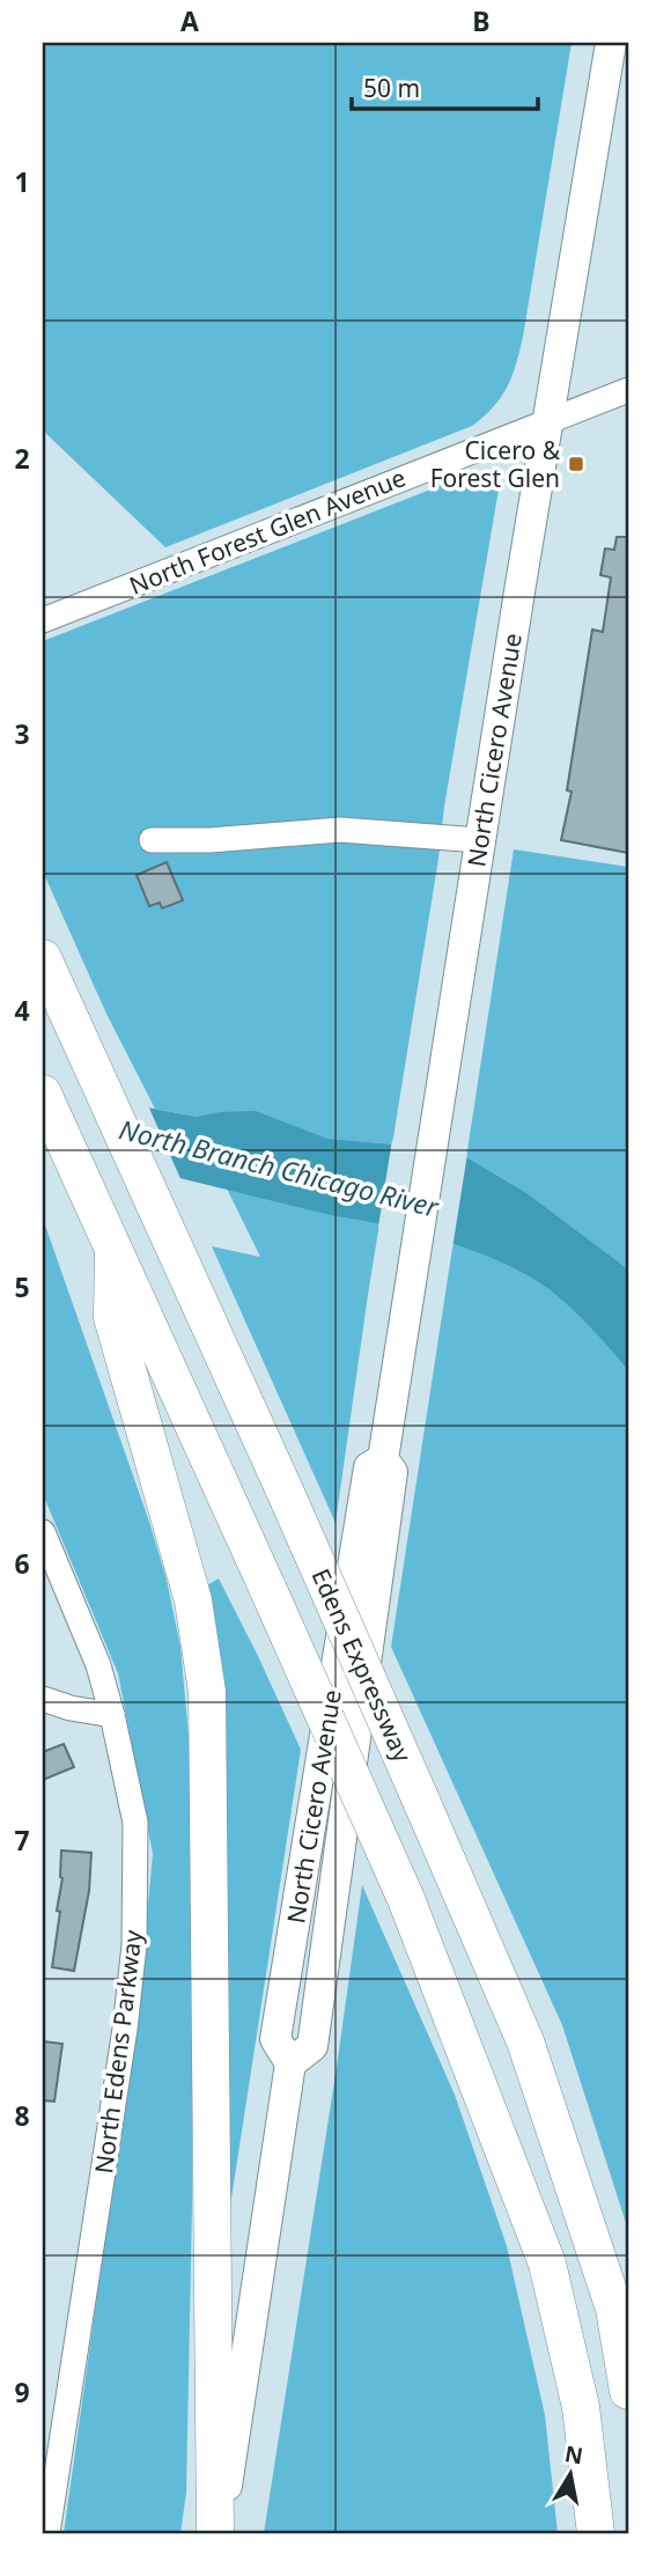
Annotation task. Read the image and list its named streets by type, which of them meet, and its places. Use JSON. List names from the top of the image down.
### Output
{
  "streets": {
    "highway": ["Edens Expressway"],
    "main road": ["North Cicero Avenue"],
    "street": ["North Forest Glen Avenue", "North Edens Parkway"]
  },
  "crossings": [
    ["North Forest Glen Avenue", "North Cicero Avenue"]
  ],
  "water": ["North Branch Chicago River"],
  "places": {
    "transit": ["Cicero & Forest Glen"]
  },
  "scale_bar": "50 m",
  "north": "top",
  "grid": {
    "columns": ["A", "B"],
    "rows": [
      "1",
      "2",
      "3",
      "4",
      "5",
      "6",
      "7",
      "8",
      "9"
    ]
  }
}
